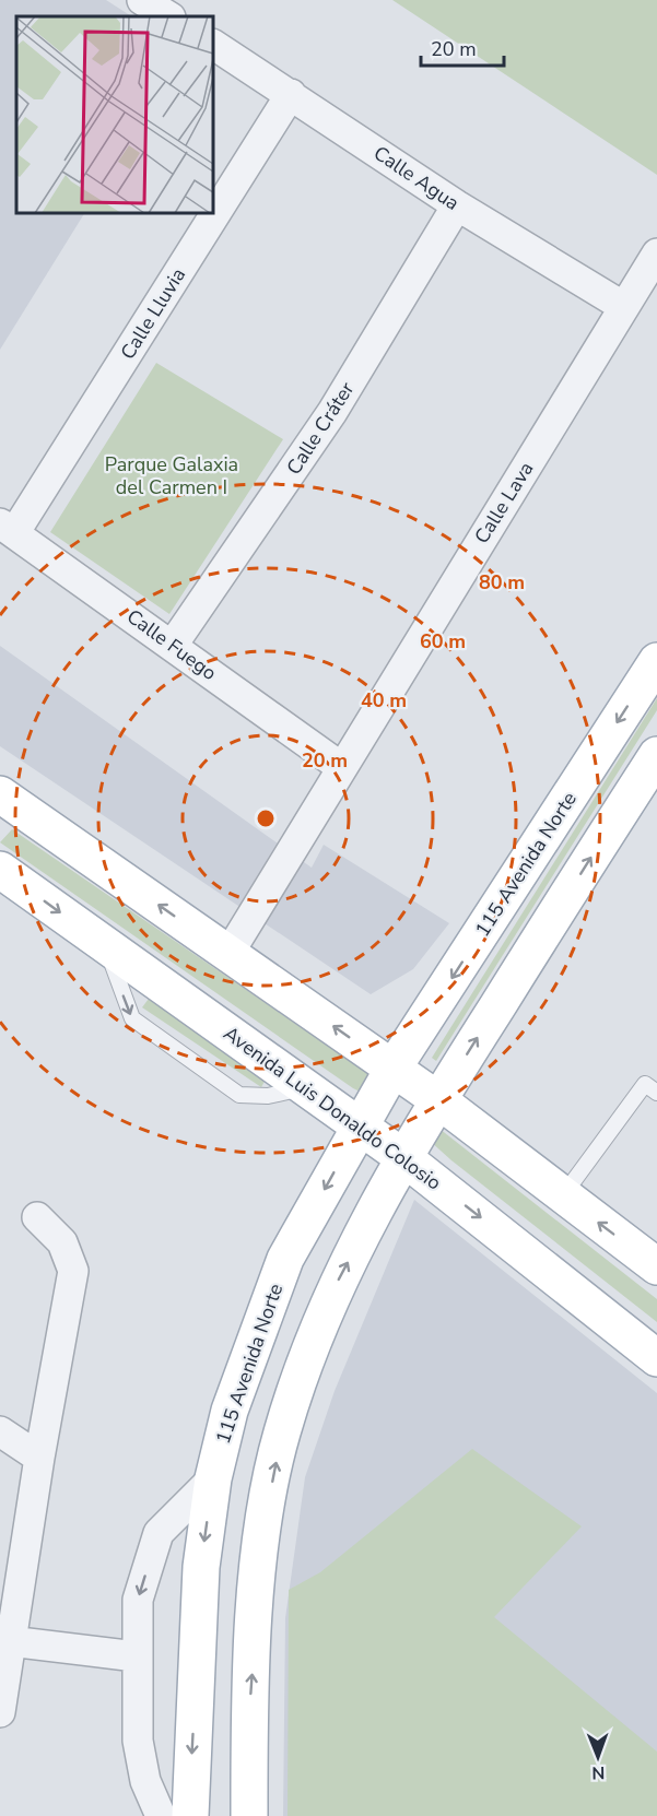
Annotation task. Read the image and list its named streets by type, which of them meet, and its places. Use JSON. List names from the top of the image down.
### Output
{
  "streets": {
    "main road": ["115 Avenida Norte", "Avenida Luis Donaldo Colosio"],
    "street": [
      "Calle Agua",
      "Calle Lluvia",
      "Calle Cráter",
      "Calle Lava",
      "Calle Fuego"
    ]
  },
  "crossings": [
    ["Calle Agua", "Calle Lluvia"],
    ["Calle Agua", "Calle Cráter"],
    ["Calle Agua", "Calle Lava"],
    ["Calle Lluvia", "Calle Fuego"],
    ["Calle Cráter", "Calle Fuego"],
    ["Calle Lava", "Calle Fuego"],
    ["115 Avenida Norte", "Avenida Luis Donaldo Colosio"]
  ],
  "parks": ["Parque Galaxia del Carmen I"],
  "scale_bar": "20 m",
  "north": "bottom",
  "rings": [
    "80 m",
    "60 m",
    "40 m",
    "20 m"
  ]
}
